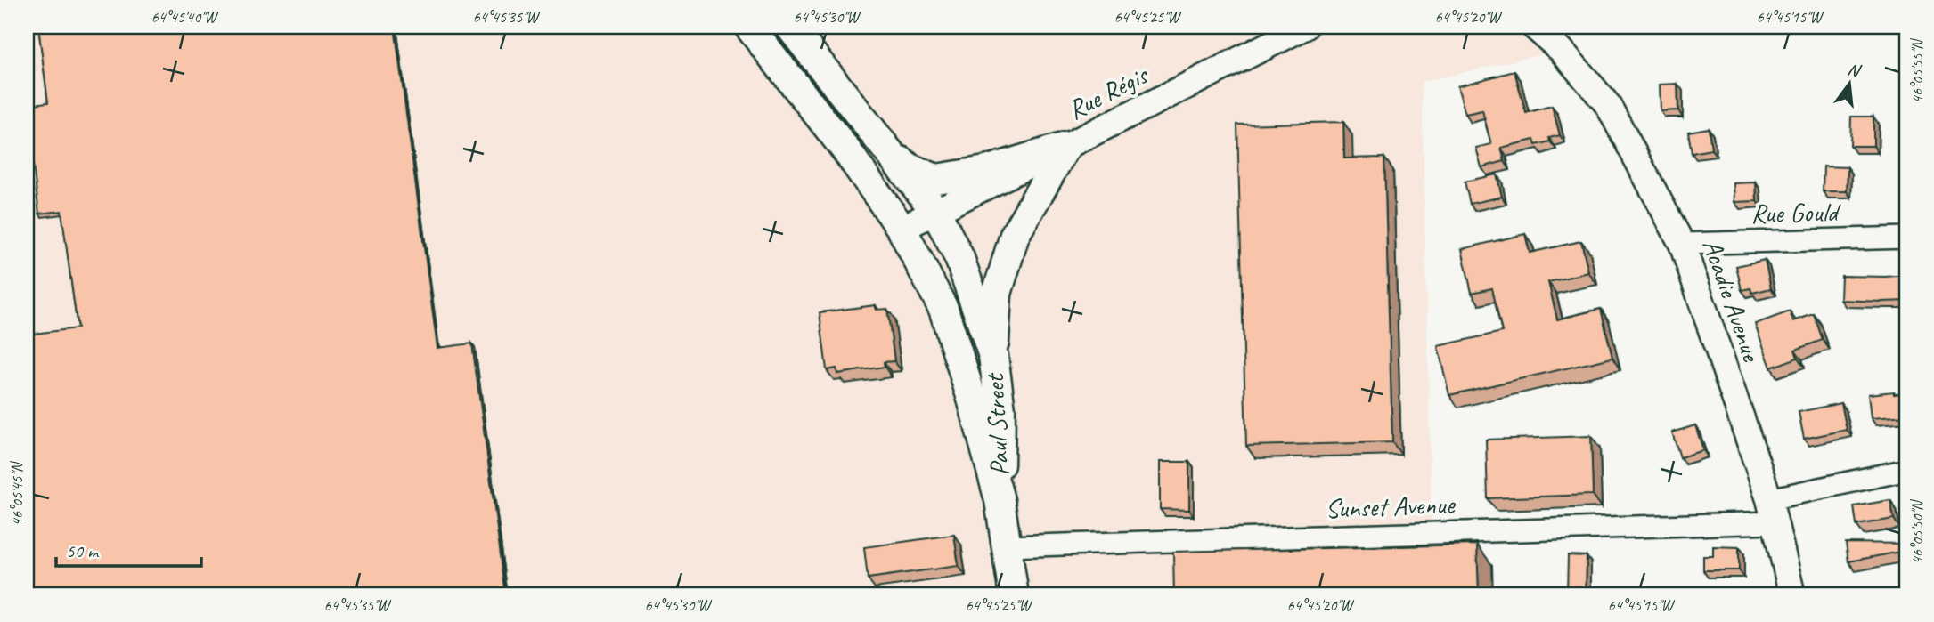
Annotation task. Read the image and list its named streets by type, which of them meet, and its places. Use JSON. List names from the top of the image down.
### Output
{
  "streets": {
    "main road": ["Paul Street"],
    "street": [
      "Rue Régis",
      "Rue Gould",
      "Acadie Avenue",
      "Sunset Avenue"
    ]
  },
  "crossings": [
    ["Rue Régis", "Paul Street"],
    ["Rue Gould", "Acadie Avenue"],
    ["Acadie Avenue", "Sunset Avenue"]
  ],
  "scale_bar": "50 m",
  "north": "top",
  "coordinates": [
    "64°45'40\"W",
    "64°45'35\"W",
    "64°45'30\"W",
    "64°45'25\"W",
    "64°45'20\"W",
    "64°45'15\"W",
    "46°05'55\"N",
    "46°05'45\"N",
    "46°05'50\"N"
  ]
}
